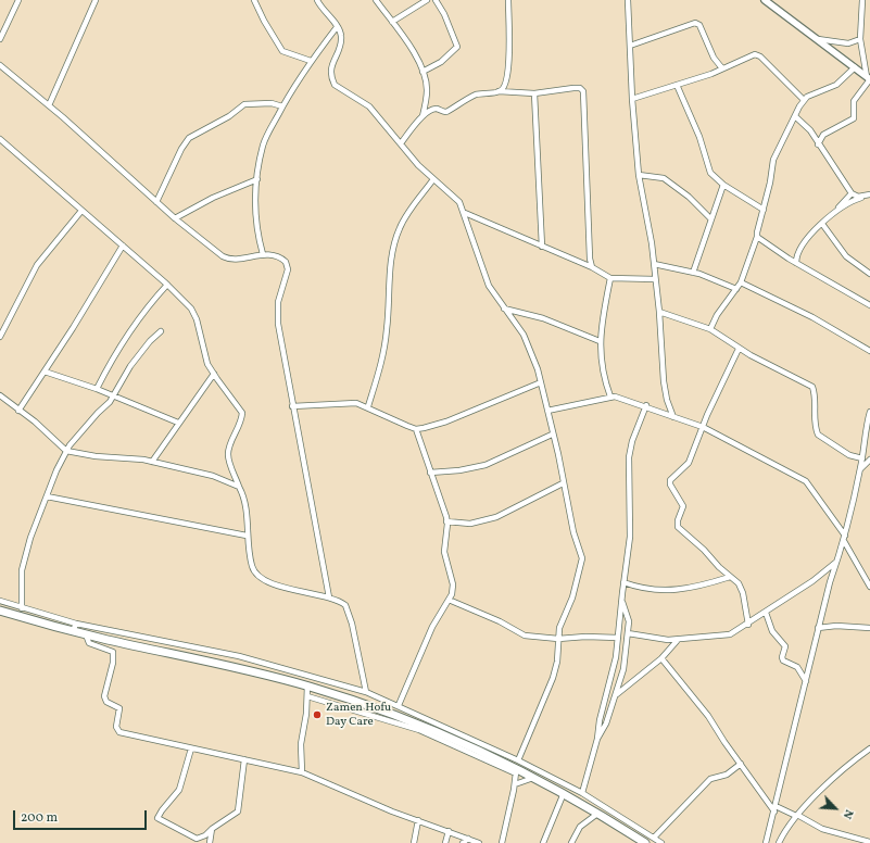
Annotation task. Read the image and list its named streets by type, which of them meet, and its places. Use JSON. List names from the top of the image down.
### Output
{
  "places": ["Zamen Hofu Day Care"],
  "scale_bar": "200 m",
  "north": "bottom right"
}
